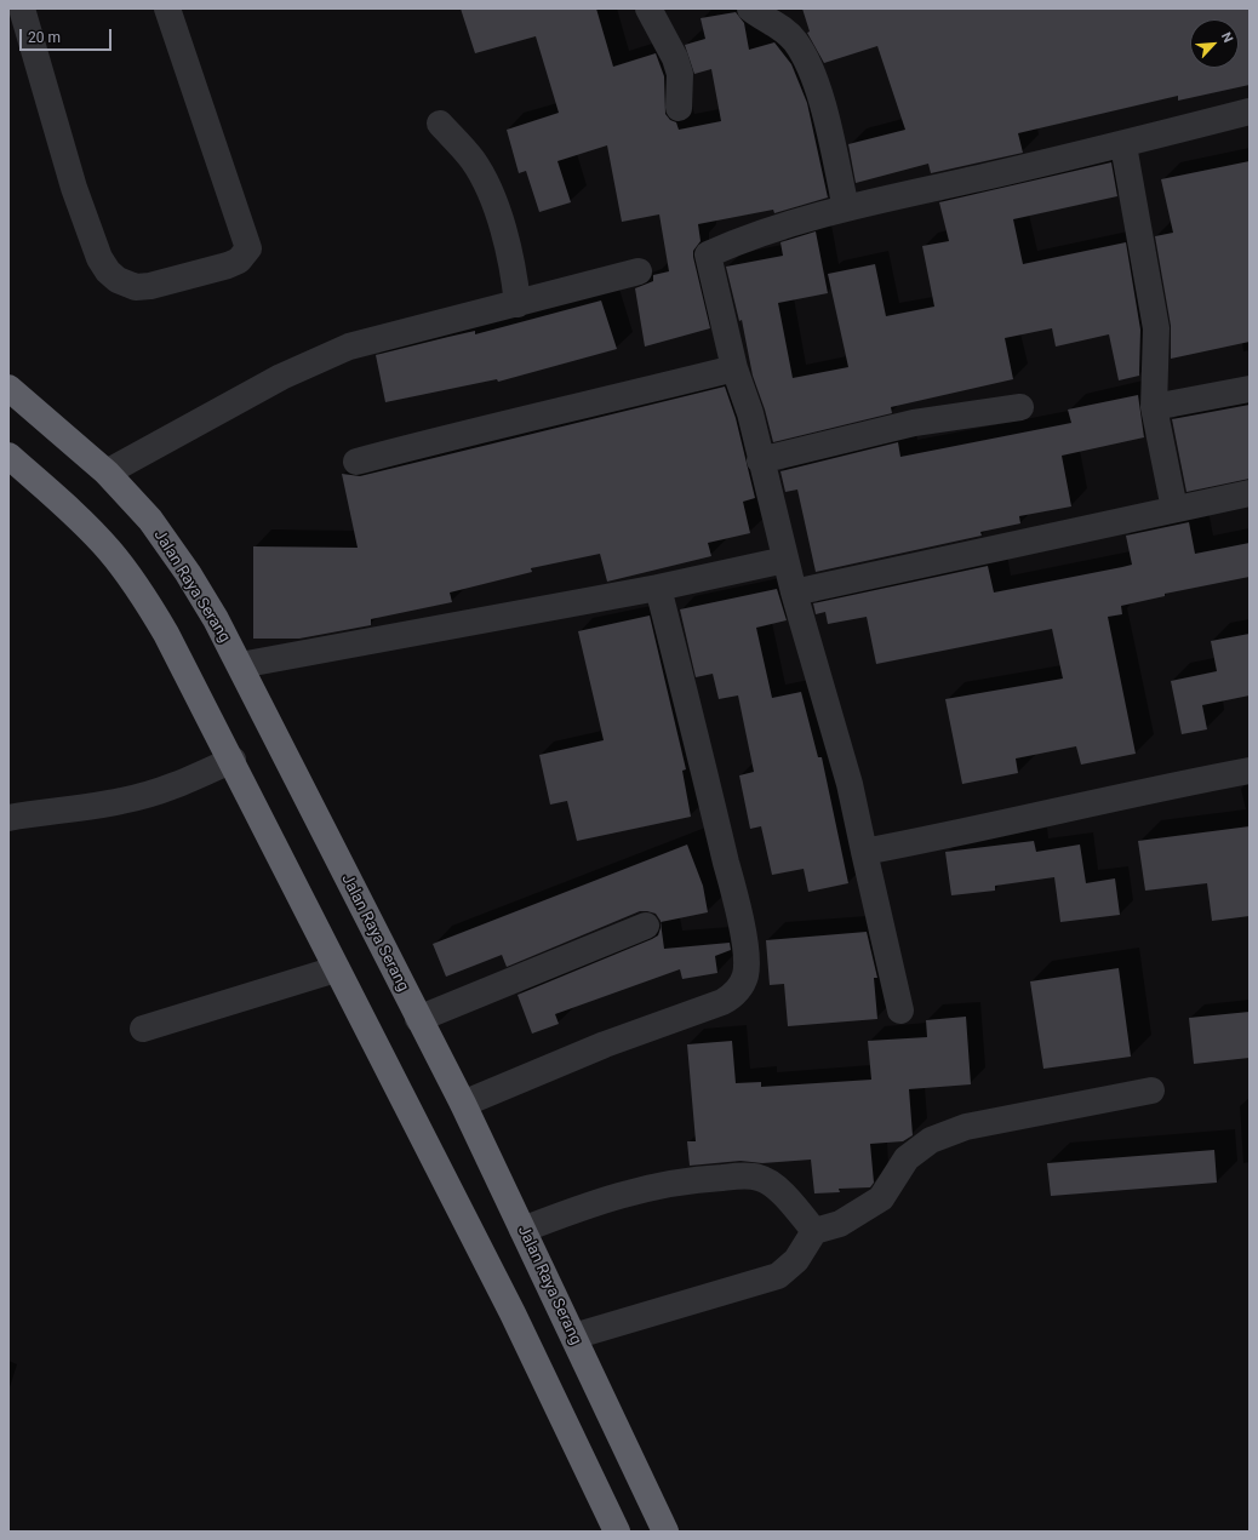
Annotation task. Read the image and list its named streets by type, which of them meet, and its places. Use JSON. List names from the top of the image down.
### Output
{
  "streets": {
    "highway": ["Jalan Raya Serang"]
  },
  "scale_bar": "20 m",
  "north": "top right"
}
